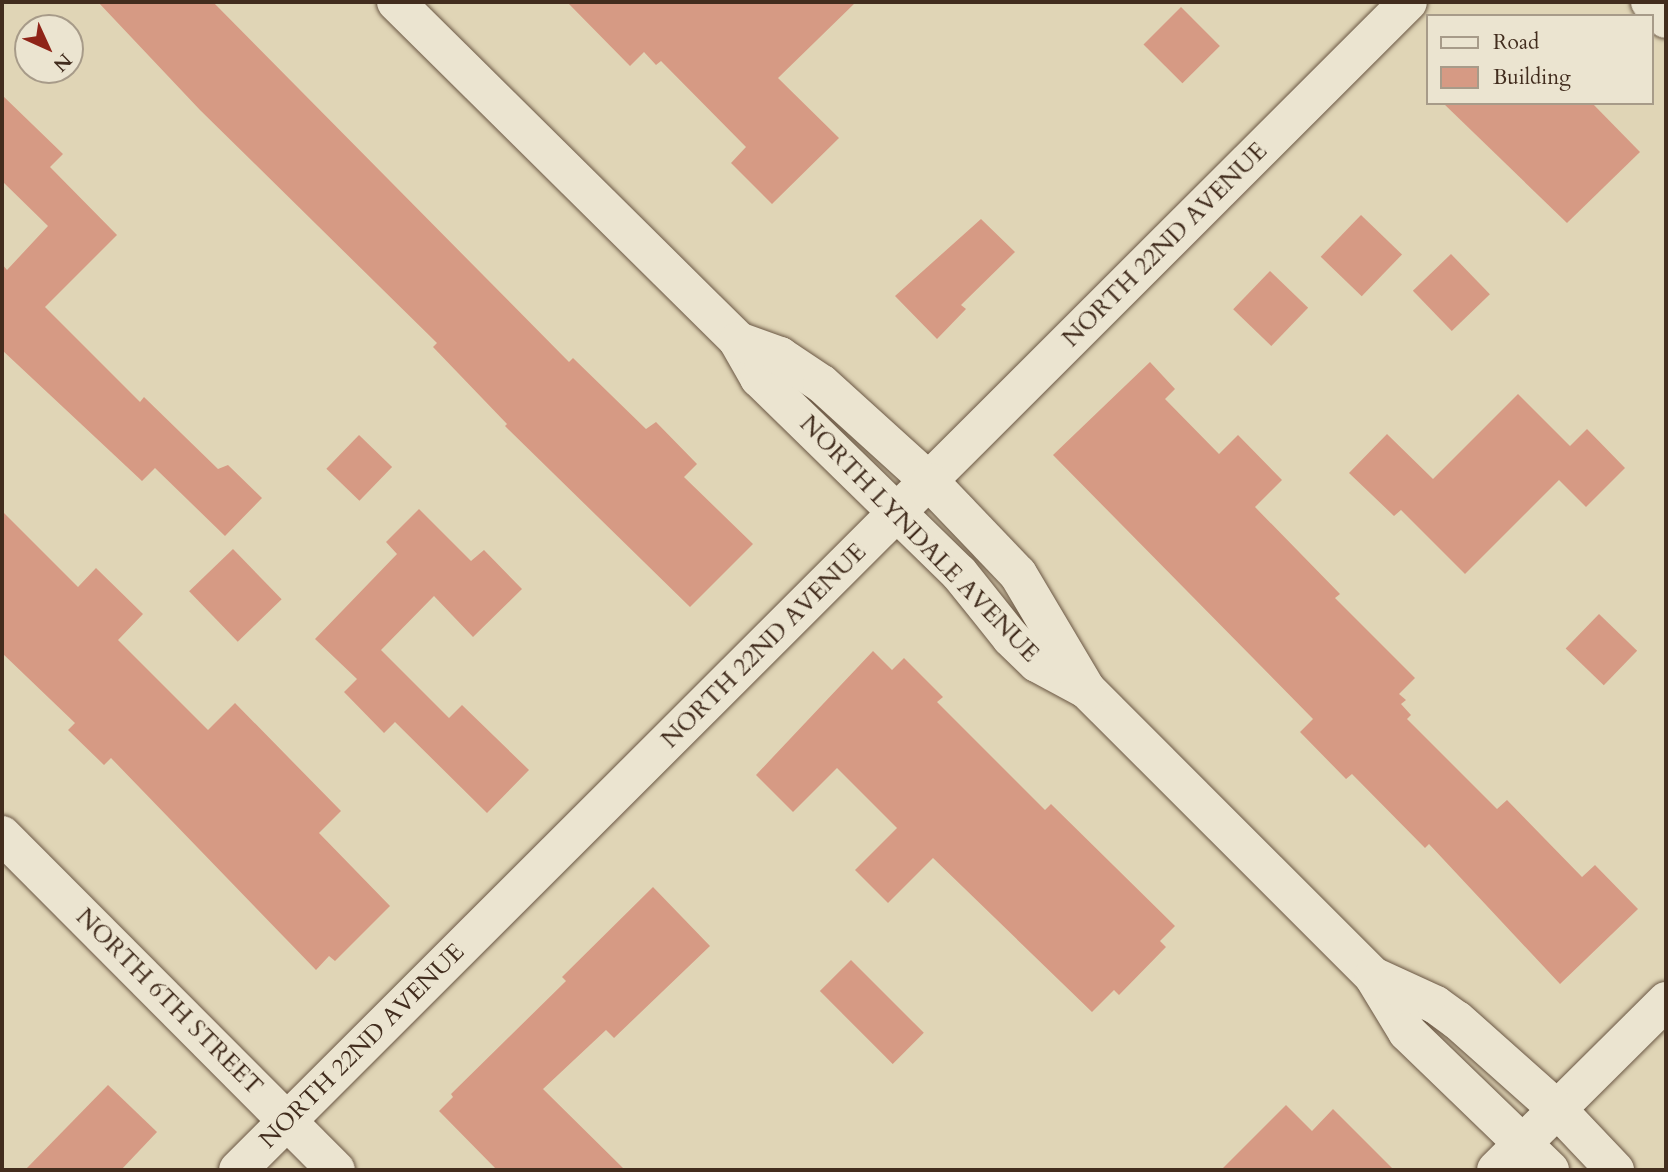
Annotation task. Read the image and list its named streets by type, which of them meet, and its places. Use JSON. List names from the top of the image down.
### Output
{
  "streets": {
    "street": ["NORTH 22ND AVENUE", "NORTH LYNDALE AVENUE", "NORTH 6TH STREET"]
  },
  "crossings": [
    ["NORTH 22ND AVENUE", "NORTH LYNDALE AVENUE"],
    ["NORTH 22ND AVENUE", "NORTH 6TH STREET"]
  ],
  "legend": ["Road", "Building"],
  "north": "bottom right"
}
